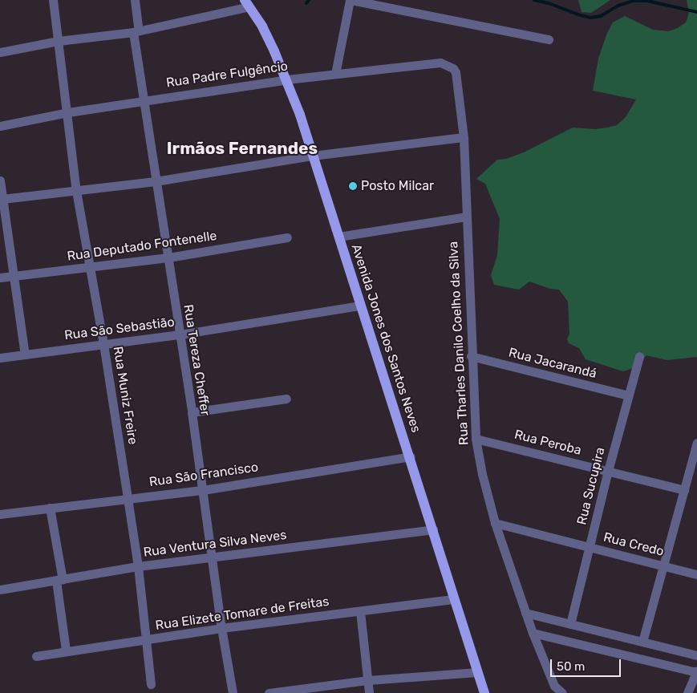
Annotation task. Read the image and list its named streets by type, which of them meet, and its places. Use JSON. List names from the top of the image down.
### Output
{
  "streets": {
    "main road": ["Avenida Jones dos Santos Neves"],
    "street": [
      "Rua Padre Fulgêncio",
      "Rua Deputado Fontenelle",
      "Rua São Sebastião",
      "Rua Tharles Danilo Coelho da Silva",
      "Rua Tereza Cheffer",
      "Rua Jacarandá",
      "Rua Muniz Freire",
      "Rua Peroba",
      "Rua São Francisco",
      "Rua Sucupira",
      "Rua Ventura Silva Neves",
      "Rua Credo",
      "Rua Elizete Tomare de Freitas"
    ]
  },
  "crossings": [
    ["Rua Padre Fulgêncio", "Avenida Jones dos Santos Neves"],
    ["Rua Padre Fulgêncio", "Rua Tharles Danilo Coelho da Silva"],
    ["Rua Padre Fulgêncio", "Rua Tereza Cheffer"],
    ["Rua Padre Fulgêncio", "Rua Muniz Freire"],
    ["Rua Deputado Fontenelle", "Rua Tereza Cheffer"],
    ["Rua Deputado Fontenelle", "Rua Muniz Freire"],
    ["Rua São Sebastião", "Avenida Jones dos Santos Neves"],
    ["Rua São Sebastião", "Rua Tereza Cheffer"],
    ["Rua São Sebastião", "Rua Muniz Freire"],
    ["Avenida Jones dos Santos Neves", "Rua São Francisco"],
    ["Avenida Jones dos Santos Neves", "Rua Ventura Silva Neves"],
    ["Avenida Jones dos Santos Neves", "Rua Elizete Tomare de Freitas"],
    ["Rua Tharles Danilo Coelho da Silva", "Rua Jacarandá"],
    ["Rua Tharles Danilo Coelho da Silva", "Rua Peroba"],
    ["Rua Tharles Danilo Coelho da Silva", "Rua Credo"],
    ["Rua Tereza Cheffer", "Rua São Francisco"],
    ["Rua Tereza Cheffer", "Rua Ventura Silva Neves"],
    ["Rua Tereza Cheffer", "Rua Elizete Tomare de Freitas"],
    ["Rua Jacarandá", "Rua Sucupira"],
    ["Rua Muniz Freire", "Rua São Francisco"],
    ["Rua Muniz Freire", "Rua Ventura Silva Neves"],
    ["Rua Muniz Freire", "Rua Elizete Tomare de Freitas"],
    ["Rua Peroba", "Rua Sucupira"],
    ["Rua Sucupira", "Rua Credo"]
  ],
  "districts": ["Irmãos Fernandes"],
  "places": ["Posto Milcar"],
  "scale_bar": "50 m"
}
